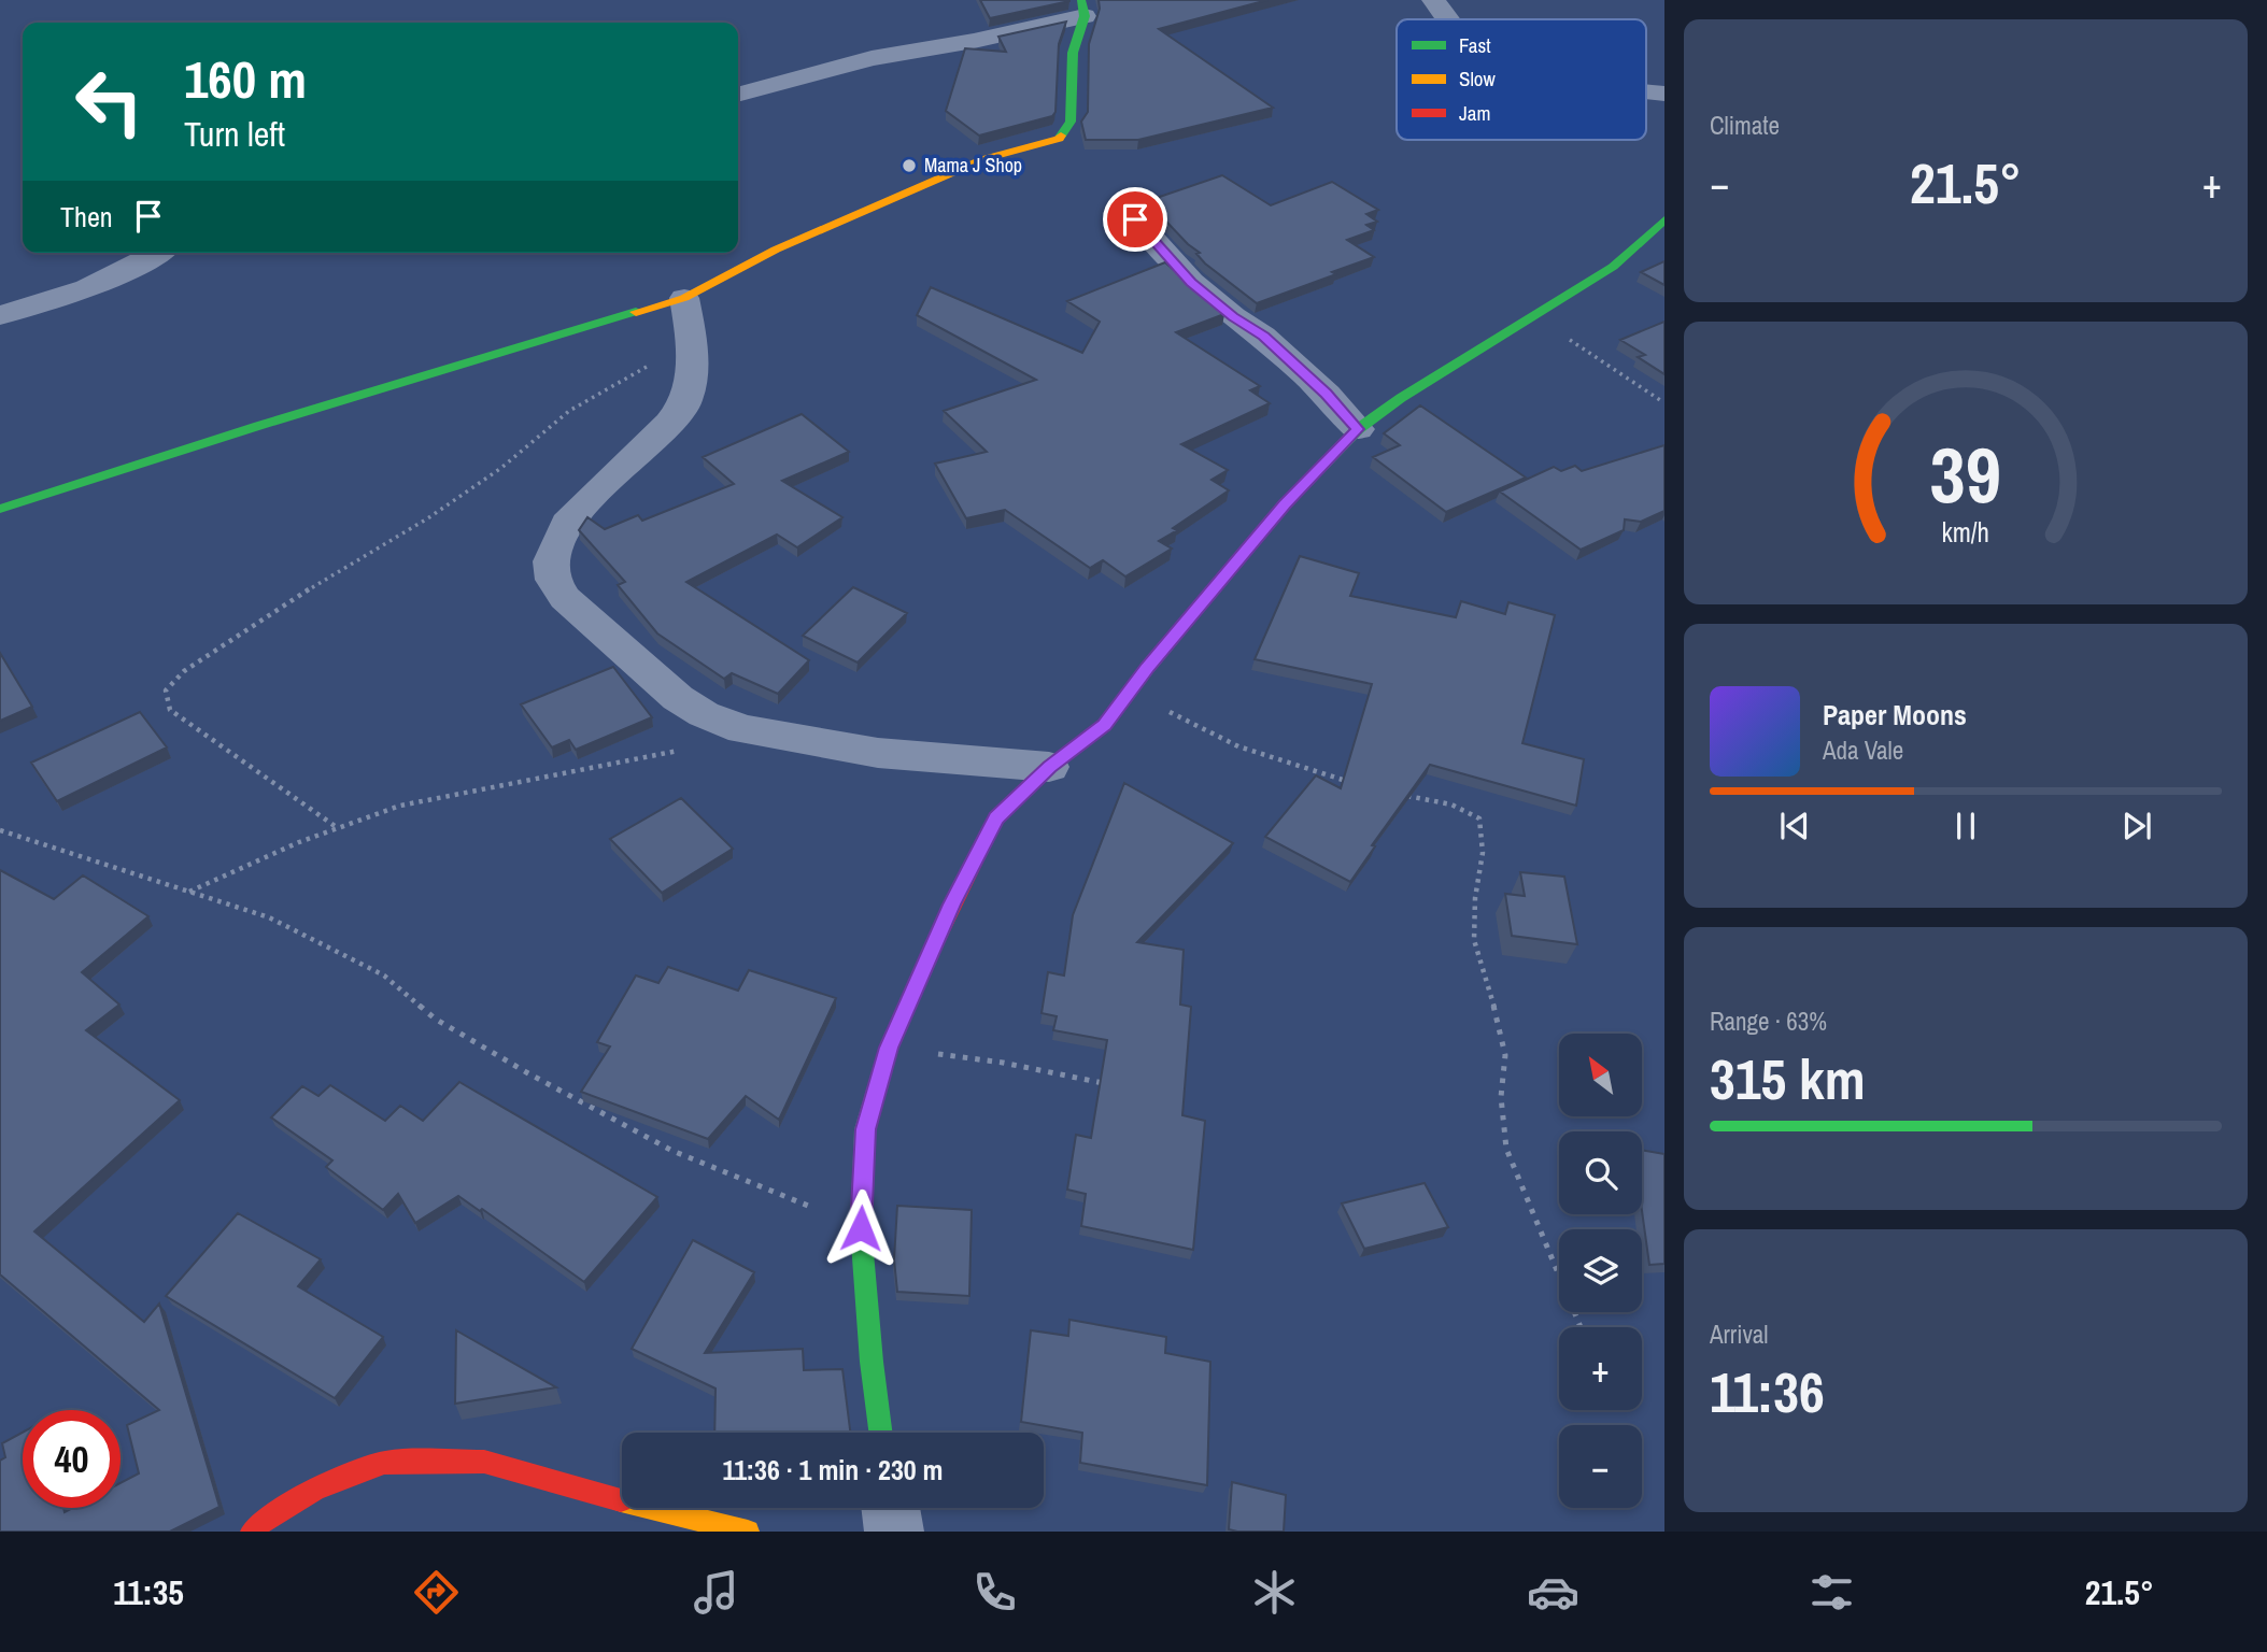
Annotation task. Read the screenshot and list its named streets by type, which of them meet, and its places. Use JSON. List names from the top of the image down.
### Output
{
  "places": ["Mama J Shop"],
  "legend": ["Fast", "Slow", "Jam"],
  "north": "top left",
  "page": {
    "tile": [
      "Climate",
      ["Range · 63%", "315 km"],
      ["Arrival", "11:36"]
    ],
    "turn": ["160 m", "Turn left"],
    "heat": ["−", "21.5°", "+"],
    "then": "Then",
    "song": ["Paper Moons", "Ada Vale"],
    "map_buttons": ["+", "−"],
    "limit": "40",
    "trip": "11:36 · 1 min · 230 m",
    "tabs": ["11:35", "21.5°"],
    "gauge": ["39", "km/h"]
  }
}
